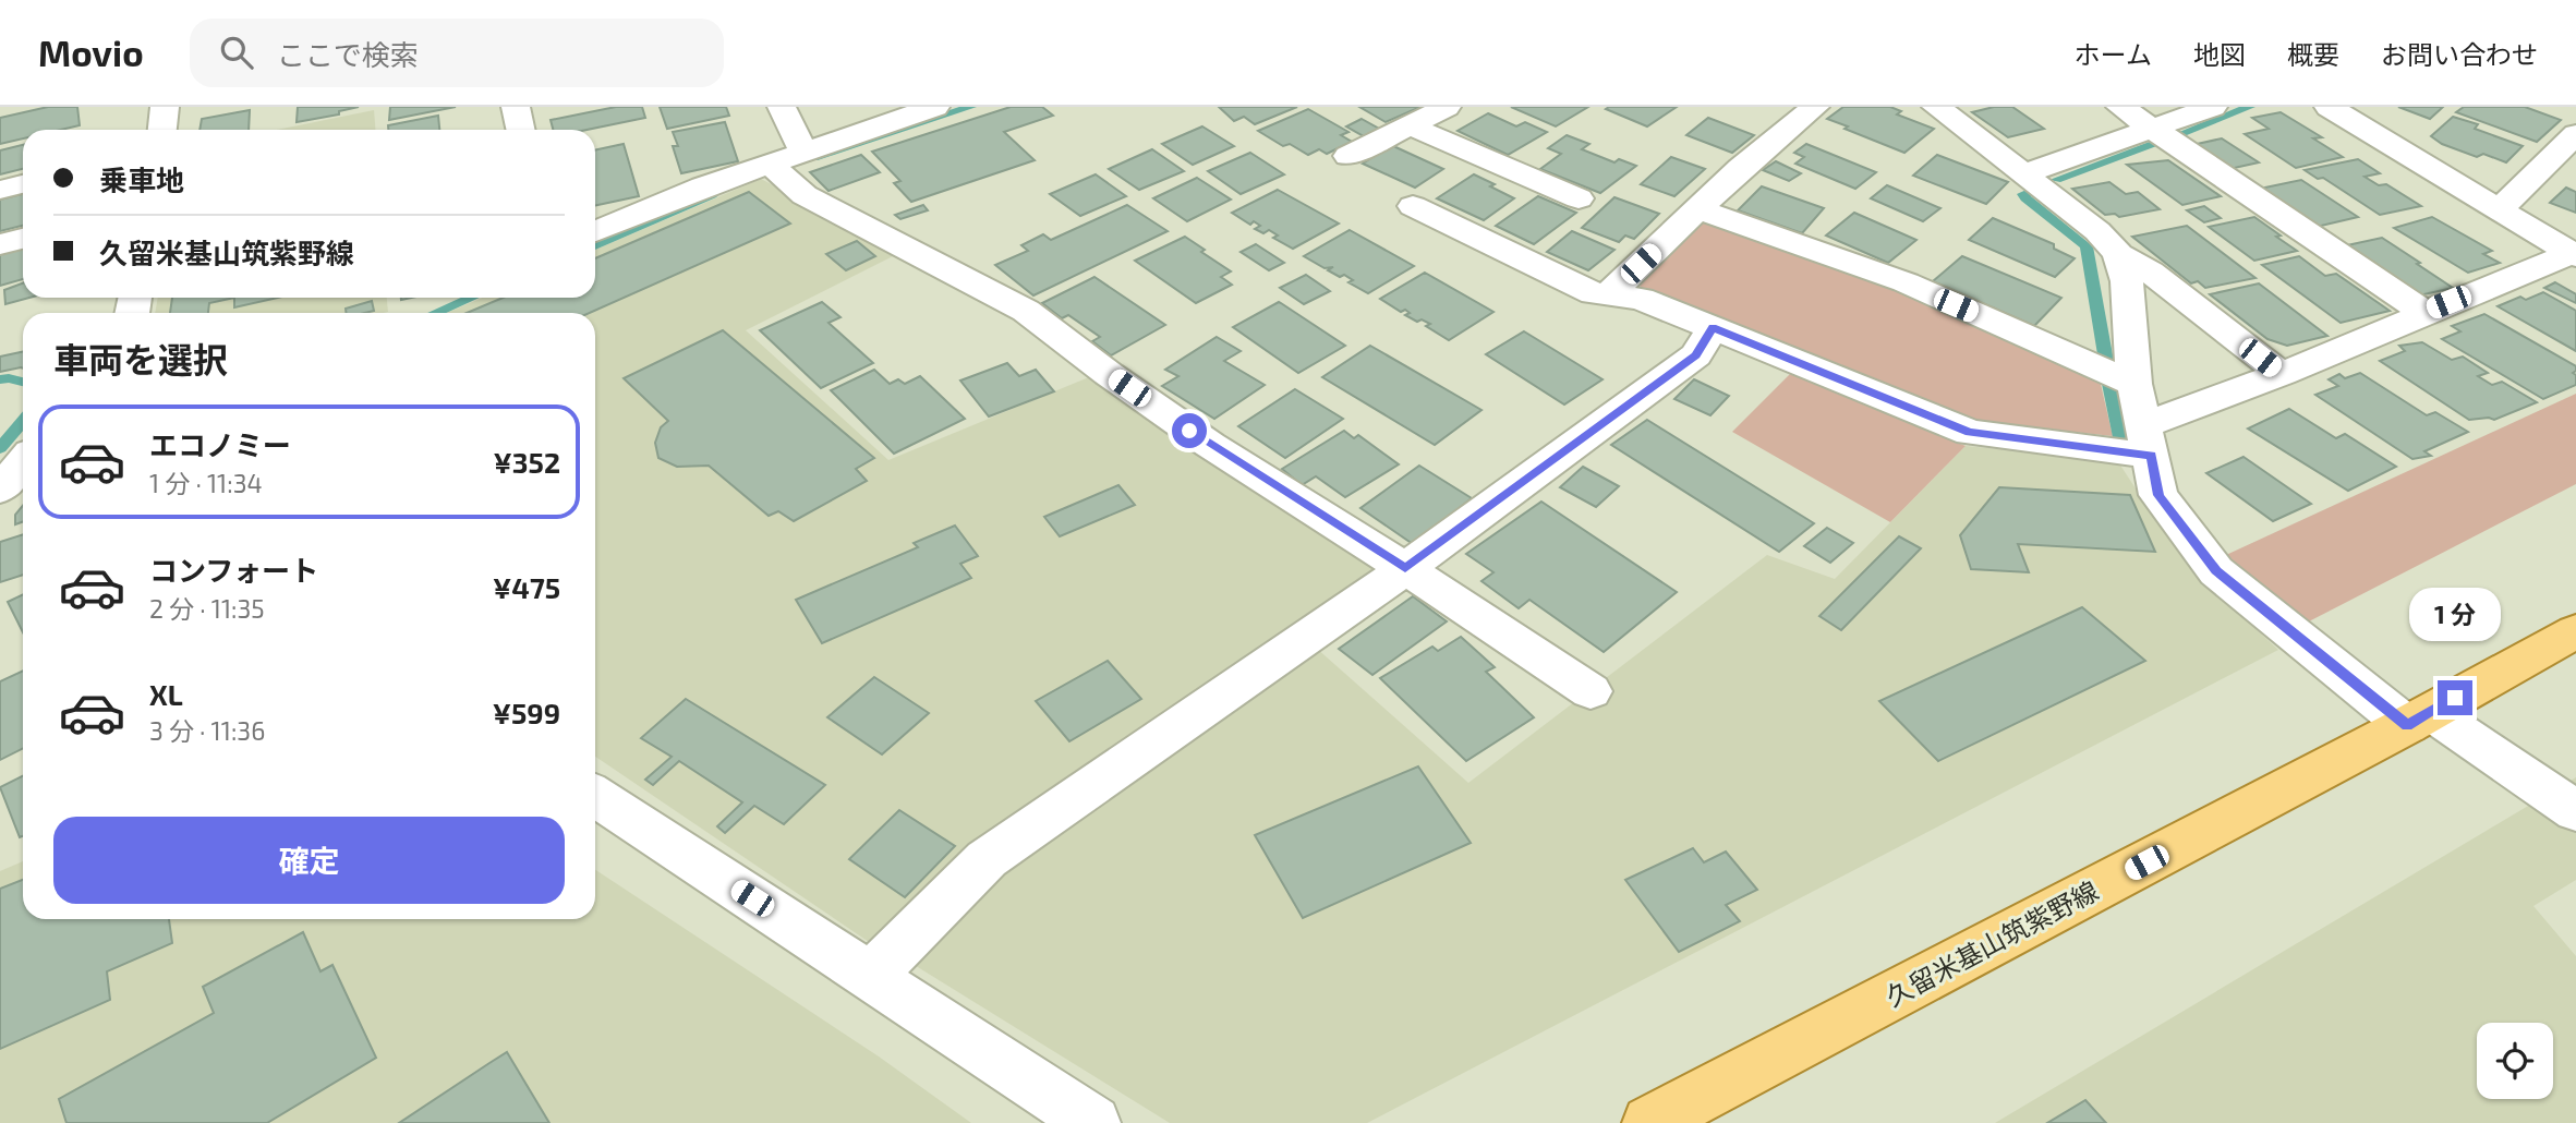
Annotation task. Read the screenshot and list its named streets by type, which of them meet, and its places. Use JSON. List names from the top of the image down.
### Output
{
  "streets": {
    "main road": ["久留米基山筑紫野線"]
  },
  "page": {
    "header": "Movio",
    "search": "ここで検索",
    "nav": [
      "ホーム",
      "地図",
      "概要",
      "お問い合わせ"
    ],
    "banner": ["乗車地", "久留米基山筑紫野線"],
    "heading": "車両を選択",
    "list": [
      {
        "name": "エコノミー",
        "note": "1 分 · 11:34",
        "value": "¥352"
      },
      {
        "name": "コンフォート",
        "note": "2 分 · 11:35",
        "value": "¥475"
      },
      {
        "name": "XL",
        "note": "3 分 · 11:36",
        "value": "¥599"
      }
    ],
    "bubble": "1 分",
    "buttons": "確定"
  }
}
